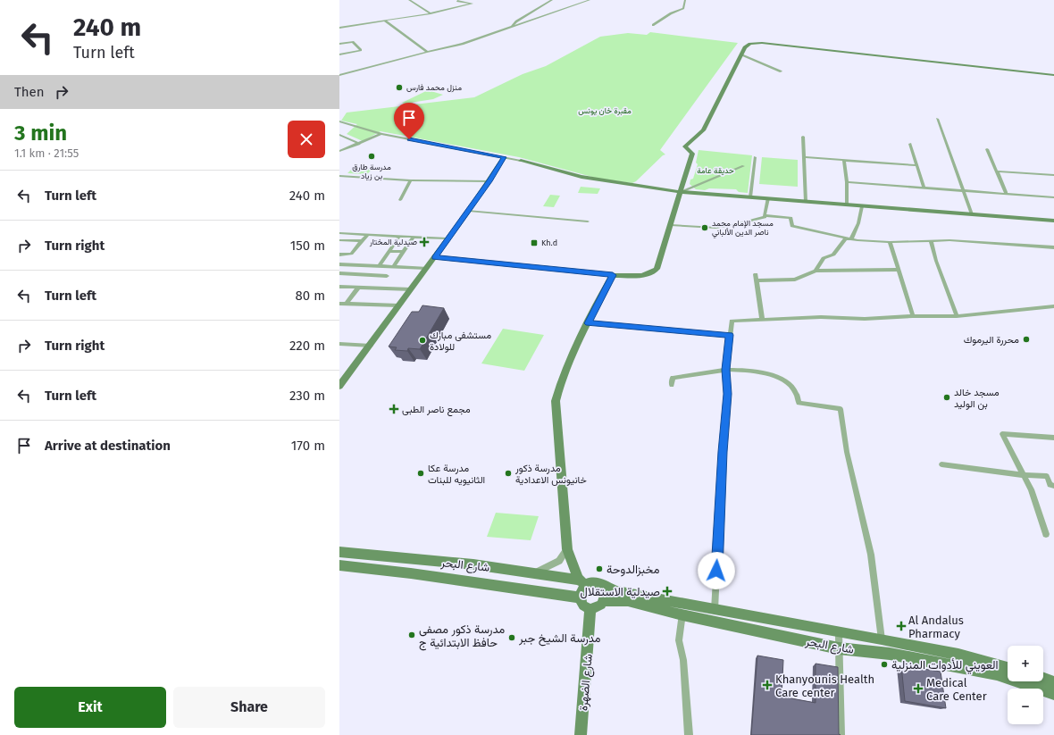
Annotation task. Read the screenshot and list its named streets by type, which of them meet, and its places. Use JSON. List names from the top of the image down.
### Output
{
  "streets": {
    "street": ["شارع البحر", "شارع الضهرة"]
  },
  "crossings": [
    ["شارع البحر", "شارع الضهرة"]
  ],
  "parks": ["مقبرة خان يونس", "حديقة عامة"],
  "places": {
    "other": [
      "منزل محمد فارس",
      "مدرسة طارق بن زياد",
      "مسجد الإمام محمد ناصر الدين الألباني",
      "محررة اليرموك",
      "مستشفى مبارك للولادة",
      "مسجد خالد بن الوليد",
      "مدرسة عكا الثانيويه للبنات",
      "مدرسة ذكور خانيونس الاعدادية",
      "مخبزالدوحة",
      "مدرسة ذكور مصفى حافظ الابتدائية ج",
      "مدرسة الشيخ جبر",
      "العويني للأدوات المنزلية"
    ],
    "health": [
      "صيدلية المختار",
      "مجمع ناصر الطبى",
      "صيدلية الاستقلال",
      "Al Andalus Pharmacy",
      "Khanyounis Health Care center",
      "Medical Care Center"
    ],
    "transit": ["Kh.d"]
  },
  "page": {
    "turn": ["240 m", "Turn left"],
    "then": "Then",
    "heading": ["3 min", "1.1 km · 21:55"],
    "list": [
      {
        "name": "Turn left",
        "value": "240 m"
      },
      {
        "name": "Turn right",
        "value": "150 m"
      },
      {
        "name": "Turn left",
        "value": "80 m"
      },
      {
        "name": "Turn right",
        "value": "220 m"
      },
      {
        "name": "Turn left",
        "value": "230 m"
      },
      {
        "name": "Arrive at destination",
        "value": "170 m"
      }
    ],
    "map_buttons": ["+", "−"],
    "buttons": ["Exit", "Share"]
  }
}
